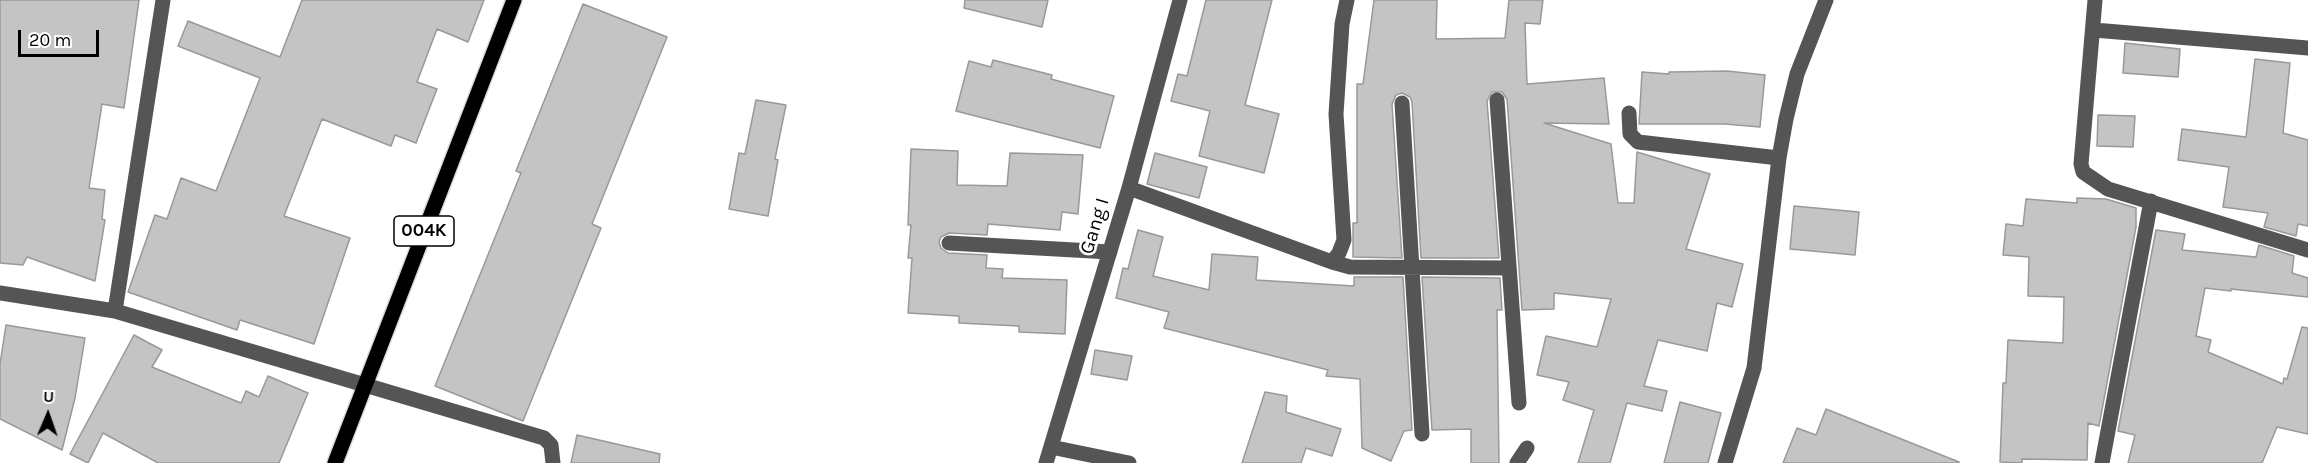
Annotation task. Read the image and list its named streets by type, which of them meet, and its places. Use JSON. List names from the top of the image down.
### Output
{
  "streets": {
    "main road": ["004K"],
    "street": ["Gang I"]
  },
  "scale_bar": "20 m",
  "north": "top"
}
